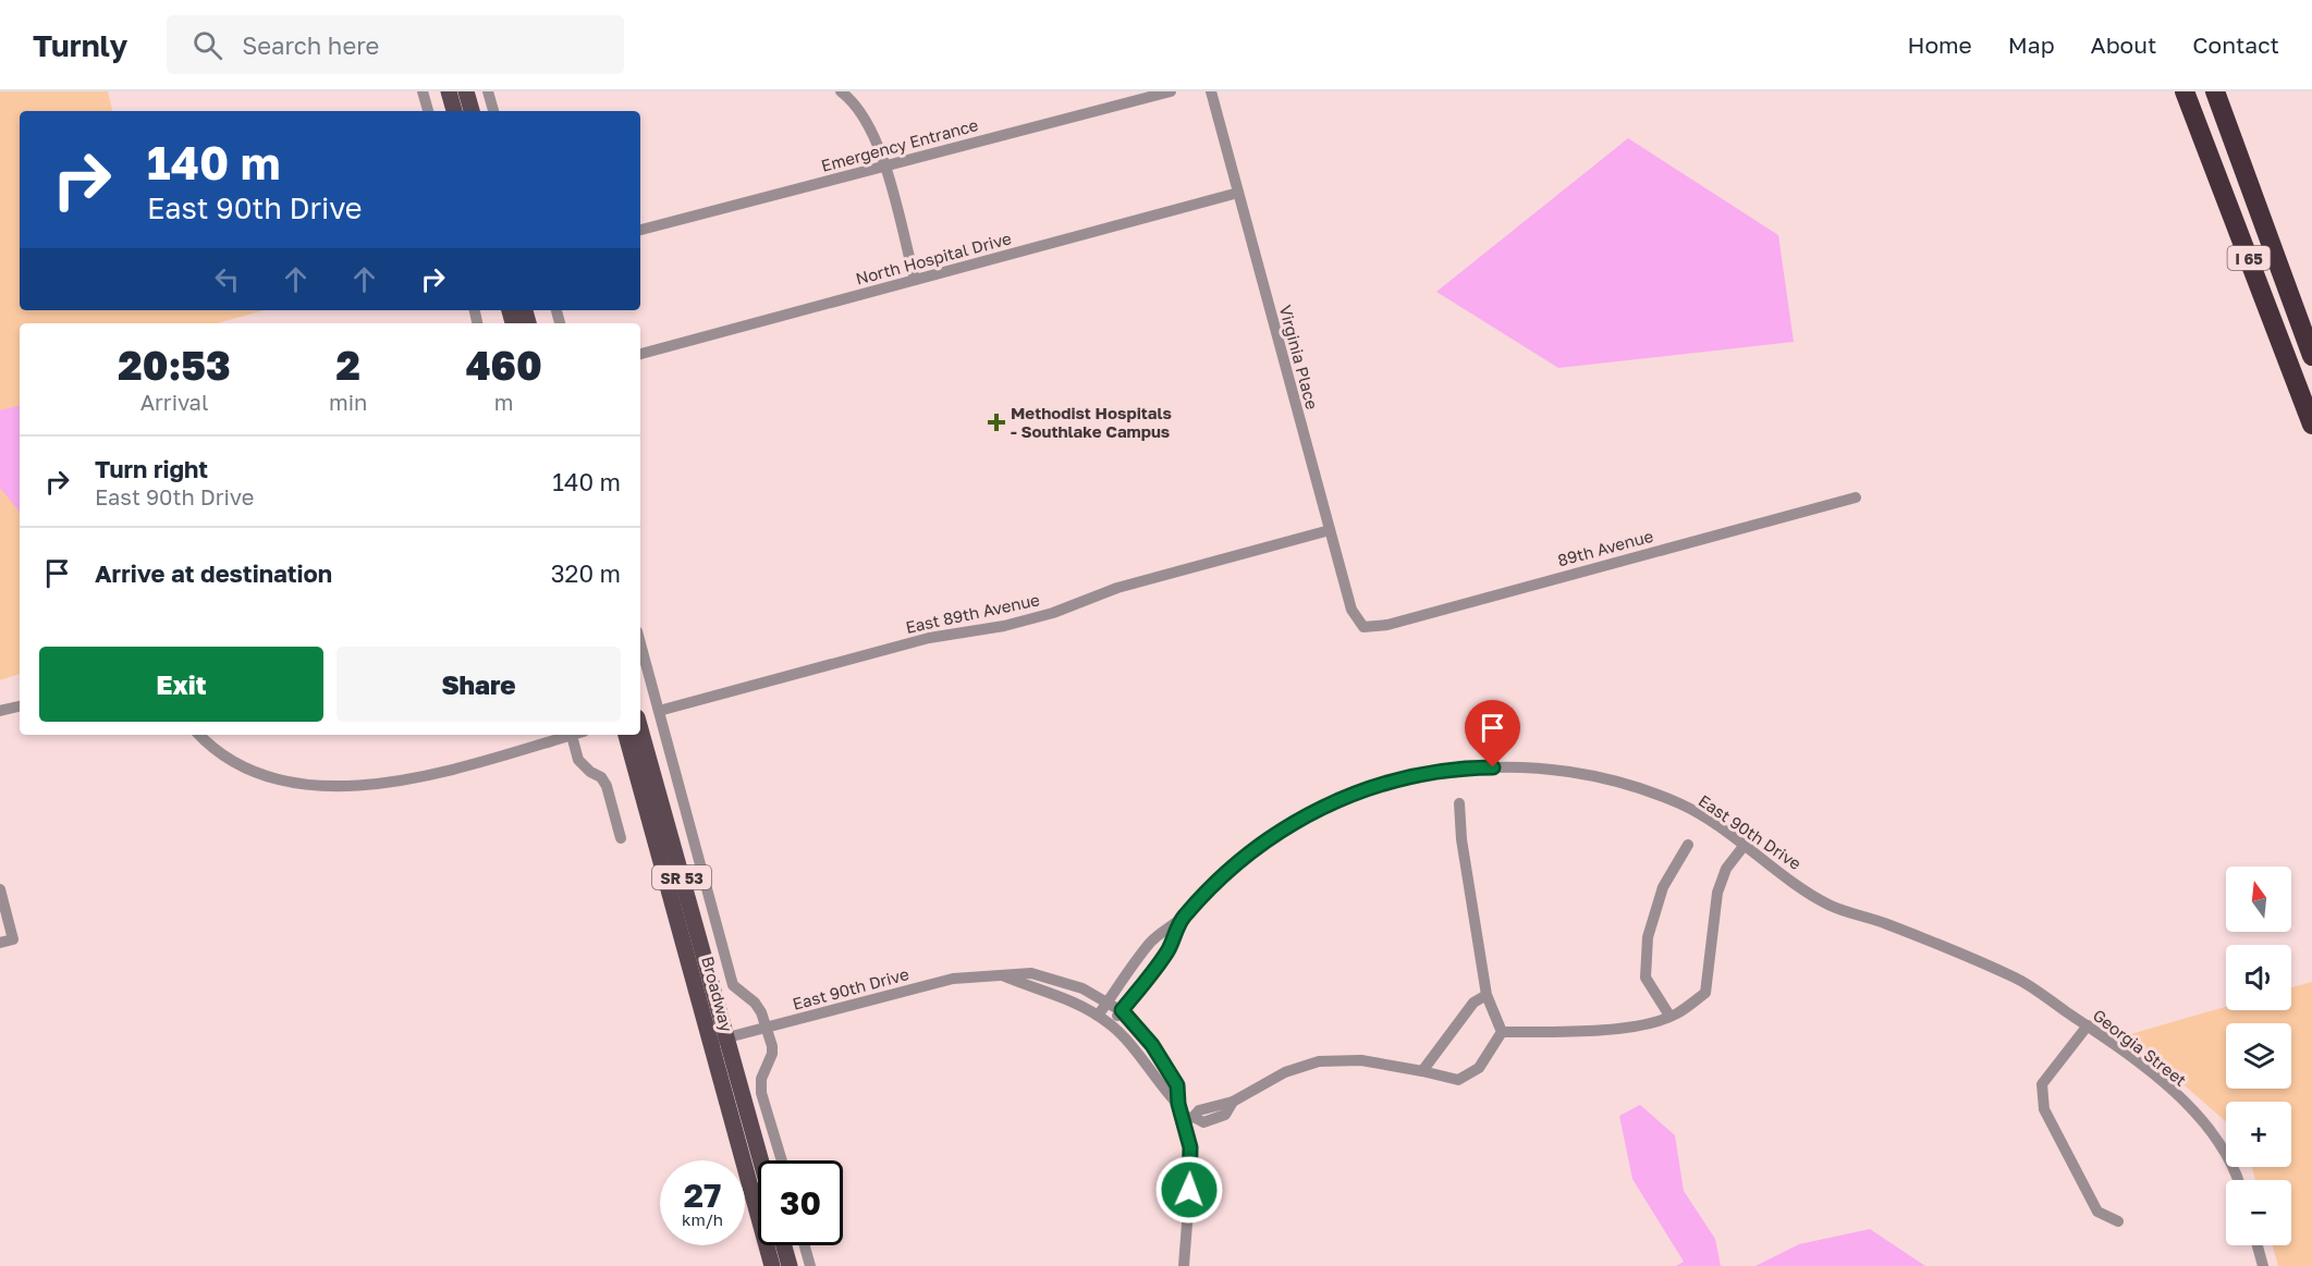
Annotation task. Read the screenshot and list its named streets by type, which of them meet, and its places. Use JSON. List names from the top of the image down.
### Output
{
  "streets": {
    "highway": ["I 65"],
    "main road": ["SR 53", "Broadway"],
    "street": [
      "Emergency Entrance",
      "North Hospital Drive",
      "Virginia Place",
      "89th Avenue",
      "East 89th Avenue",
      "East 90th Drive",
      "Georgia Street"
    ]
  },
  "crossings": [
    ["North Hospital Drive", "Virginia Place"],
    ["Virginia Place", "89th Avenue"],
    ["Virginia Place", "East 89th Avenue"],
    ["East 90th Drive", "Broadway"],
    ["East 90th Drive", "Georgia Street"]
  ],
  "places": {
    "health": ["Methodist Hospitals - Southlake Campus"]
  },
  "north": "top",
  "page": {
    "header": "Turnly",
    "search": "Search here",
    "nav": [
      "Home",
      "Map",
      "About",
      "Contact"
    ],
    "turn": ["140 m", "East 90th Drive"],
    "eta": [
      "20:53",
      "Arrival",
      "2",
      "min",
      "460",
      "m"
    ],
    "list": [
      {
        "name": "Turn right",
        "note": "East 90th Drive",
        "value": "140 m"
      },
      {
        "name": "Arrive at destination",
        "value": "320 m"
      }
    ],
    "buttons": ["Exit", "Share"],
    "map_buttons": ["+", "−"],
    "speed": "27 km/h",
    "limit": "30"
  }
}
